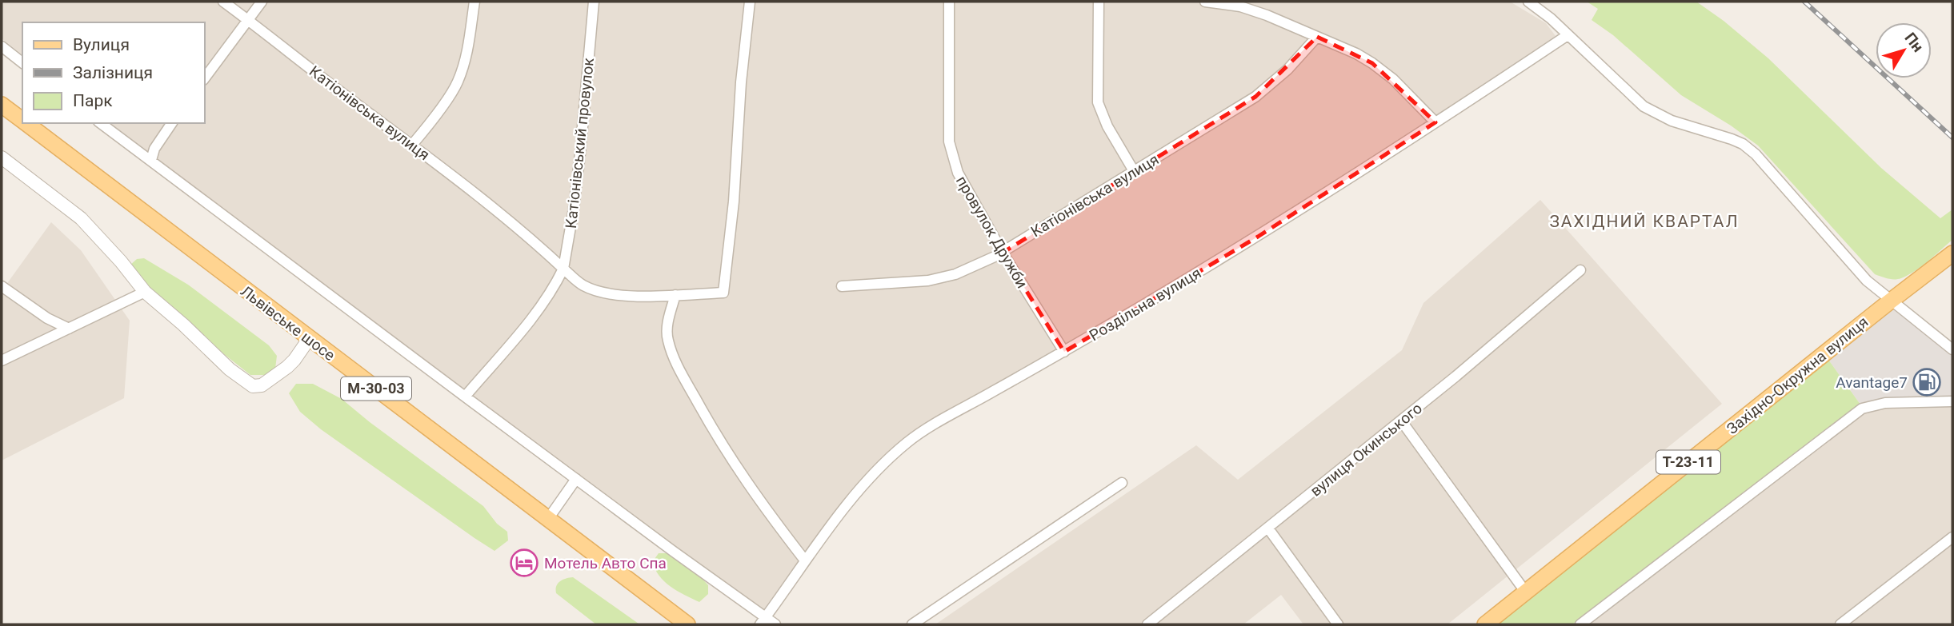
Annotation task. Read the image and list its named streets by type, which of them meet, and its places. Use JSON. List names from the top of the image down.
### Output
{
  "streets": {
    "main road": [
      "Львівське шосе",
      "Західно-Окружна вулиця",
      "М-30-03",
      "Т-23-11"
    ],
    "street": [
      "Катіонівська вулиця",
      "Катіонівський провулок",
      "провулок Дружби",
      "Роздільна вулиця",
      "вулиця Окинського"
    ]
  },
  "crossings": [
    ["Катіонівська вулиця", "Катіонівський провулок"],
    ["Катіонівська вулиця", "провулок Дружби"],
    ["провулок Дружби", "Роздільна вулиця"]
  ],
  "districts": ["ЗАХІДНИЙ КВАРТАЛ"],
  "places": {
    "fuel station": ["Avantage7"],
    "hotel": ["Мотель Авто Спа"]
  },
  "legend": ["Вулиця", "Залізниця", "Парк"],
  "north": "top right"
}
